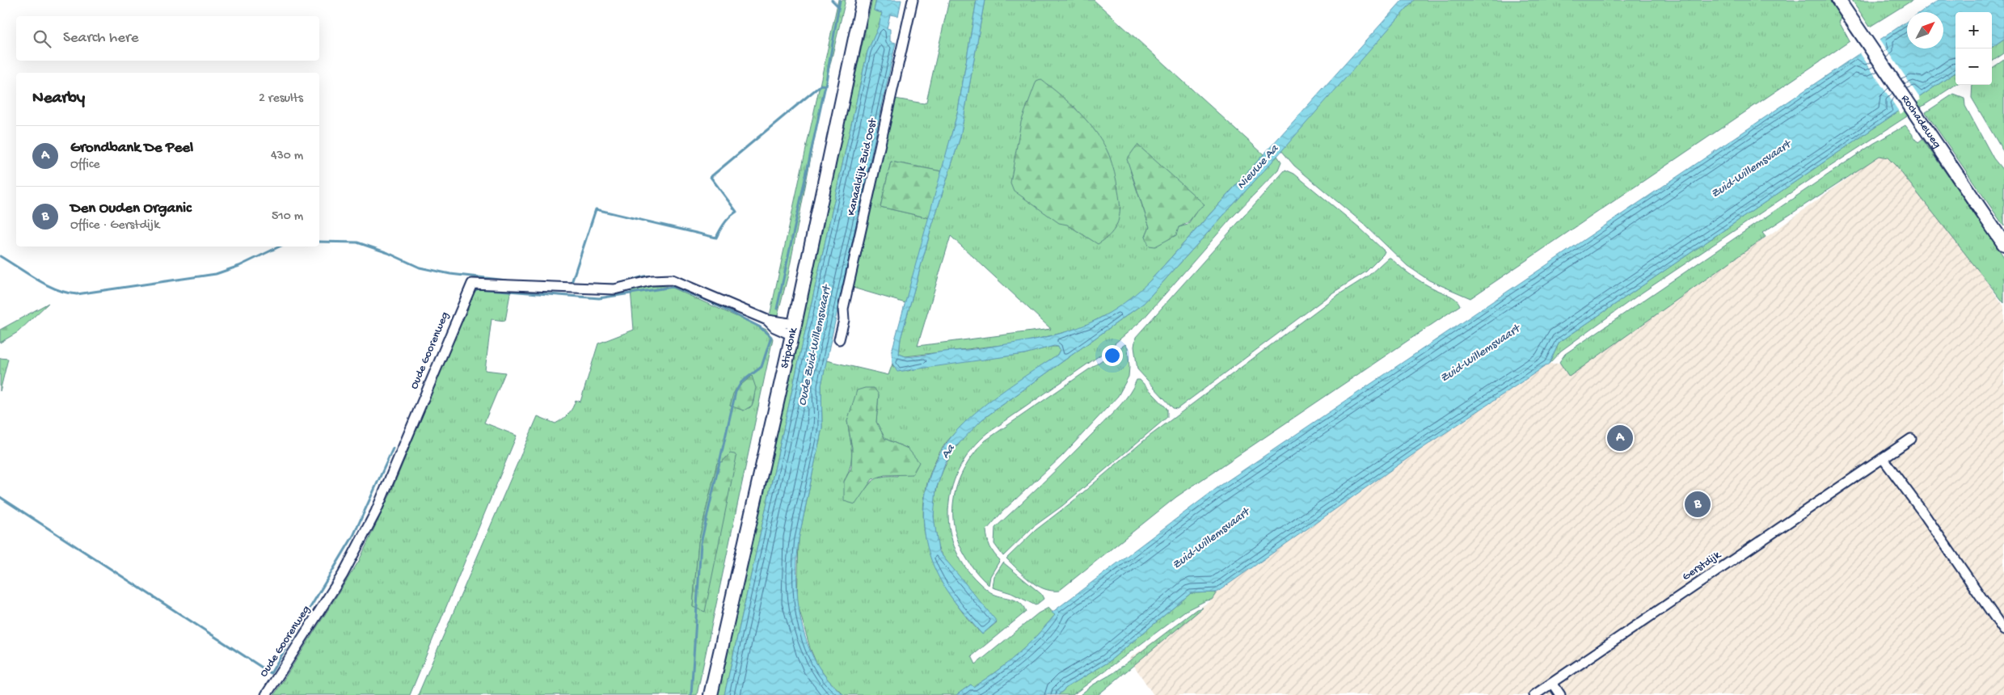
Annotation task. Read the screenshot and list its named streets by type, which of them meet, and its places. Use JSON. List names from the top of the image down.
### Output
{
  "streets": {
    "main road": ["Rochadeweg", "Stipdonk"],
    "street": ["Kanaaldijk Zuid Oost", "Oude Goorenweg", "Gerstdijk"]
  },
  "crossings": [
    ["Stipdonk", "Oude Goorenweg"]
  ],
  "water": [
    "Nieuwe Aa",
    "Zuid-Willemsvaart",
    "Oude Zuid-Willemsvaart",
    "Aa"
  ],
  "north": "top right",
  "page": {
    "map_buttons": ["+", "−"],
    "search": "Search here",
    "heading": ["Nearby", "2 results"],
    "list": [
      {
        "mark": "A",
        "name": "Grondbank De Peel",
        "note": "Office",
        "value": "430 m"
      },
      {
        "mark": "B",
        "name": "Den Ouden Organic",
        "note": "Office · Gerstdijk",
        "value": "510 m"
      }
    ],
    "pins": ["A", "B"]
  }
}
